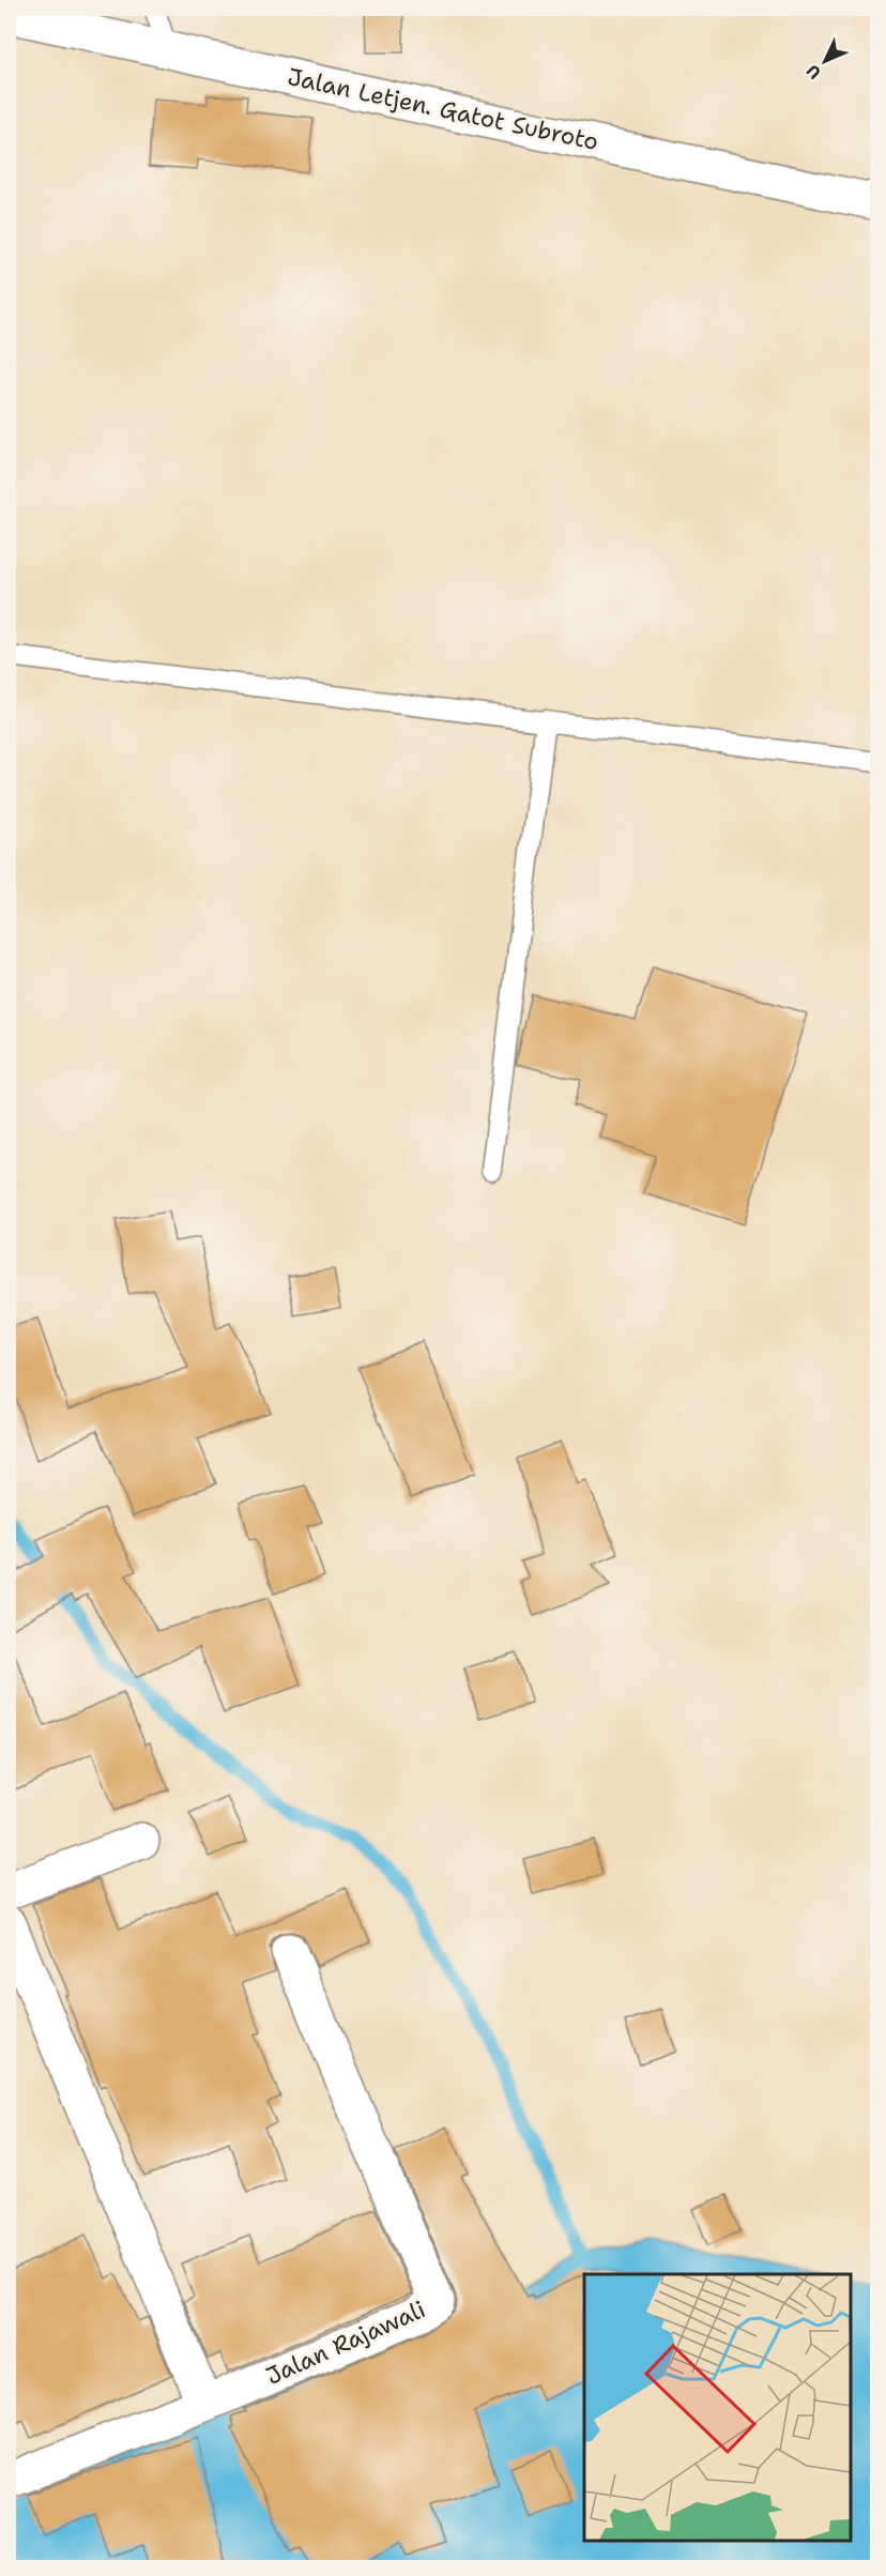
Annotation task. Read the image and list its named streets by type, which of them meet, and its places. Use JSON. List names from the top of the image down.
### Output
{
  "streets": {
    "street": ["Jalan Letjen. Gatot Subroto", "Jalan Rajawali"]
  },
  "north": "bottom left"
}
